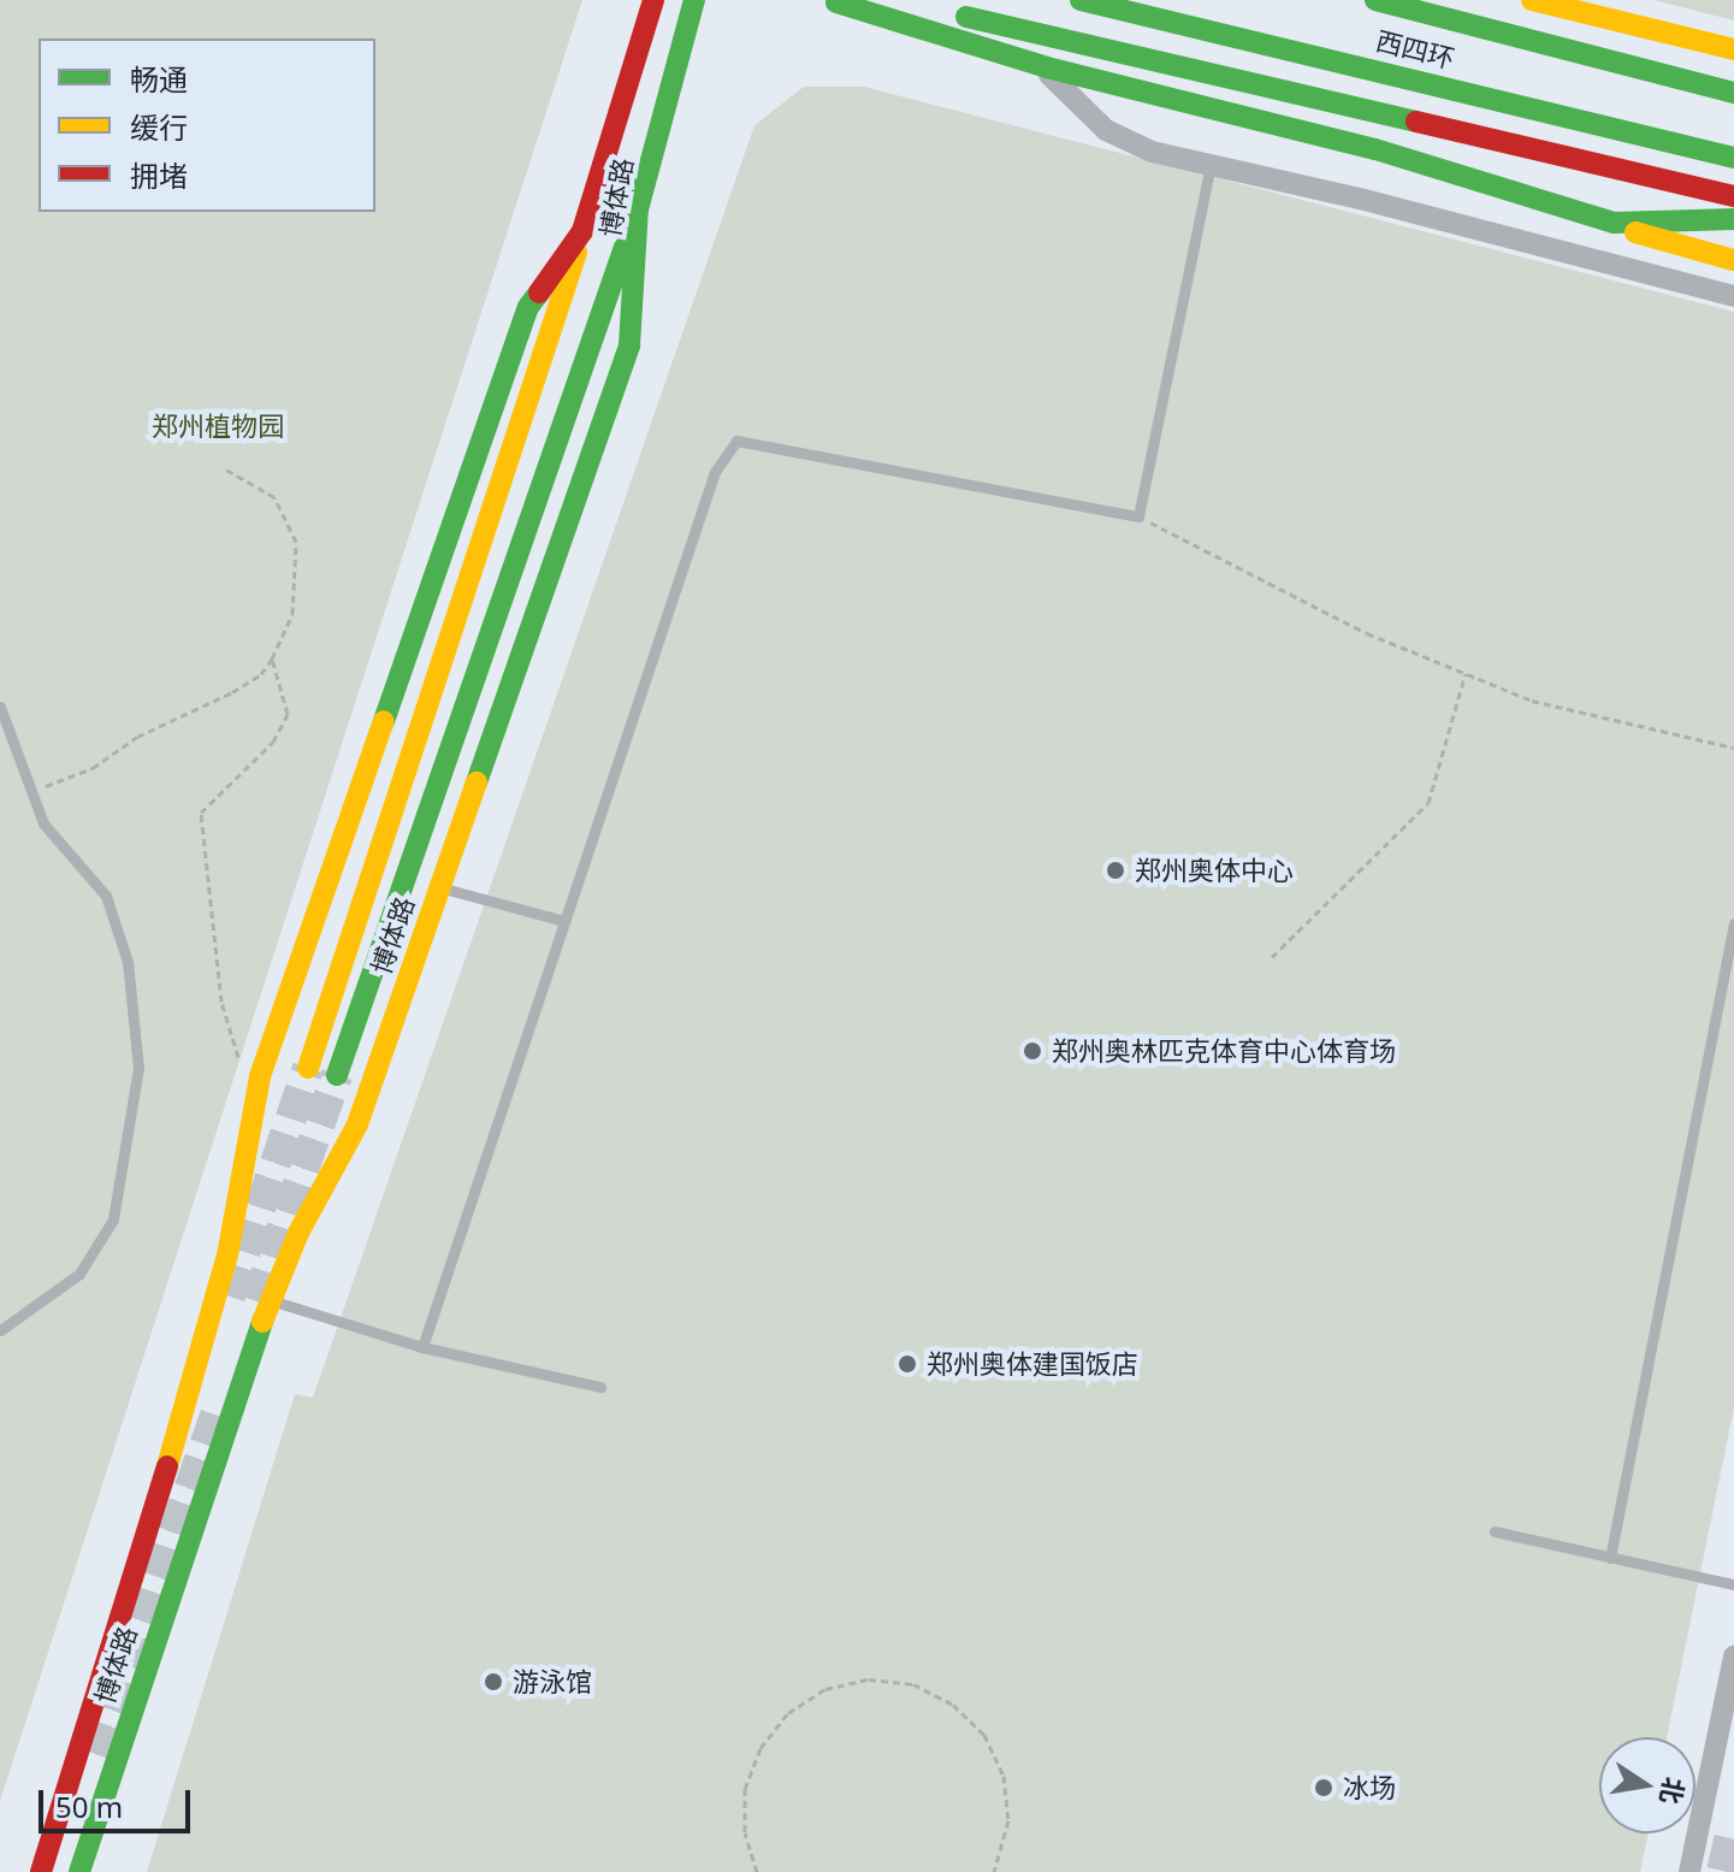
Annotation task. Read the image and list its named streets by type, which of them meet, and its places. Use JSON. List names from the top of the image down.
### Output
{
  "streets": {
    "main road": ["西四环", "博体路"]
  },
  "parks": ["郑州植物园"],
  "places": [
    "郑州奥体中心",
    "郑州奥林匹克体育中心体育场",
    "郑州奥体建国饭店",
    "游泳馆",
    "冰场"
  ],
  "legend": ["畅通", "缓行", "拥堵"],
  "scale_bar": "50 m",
  "north": "right"
}
